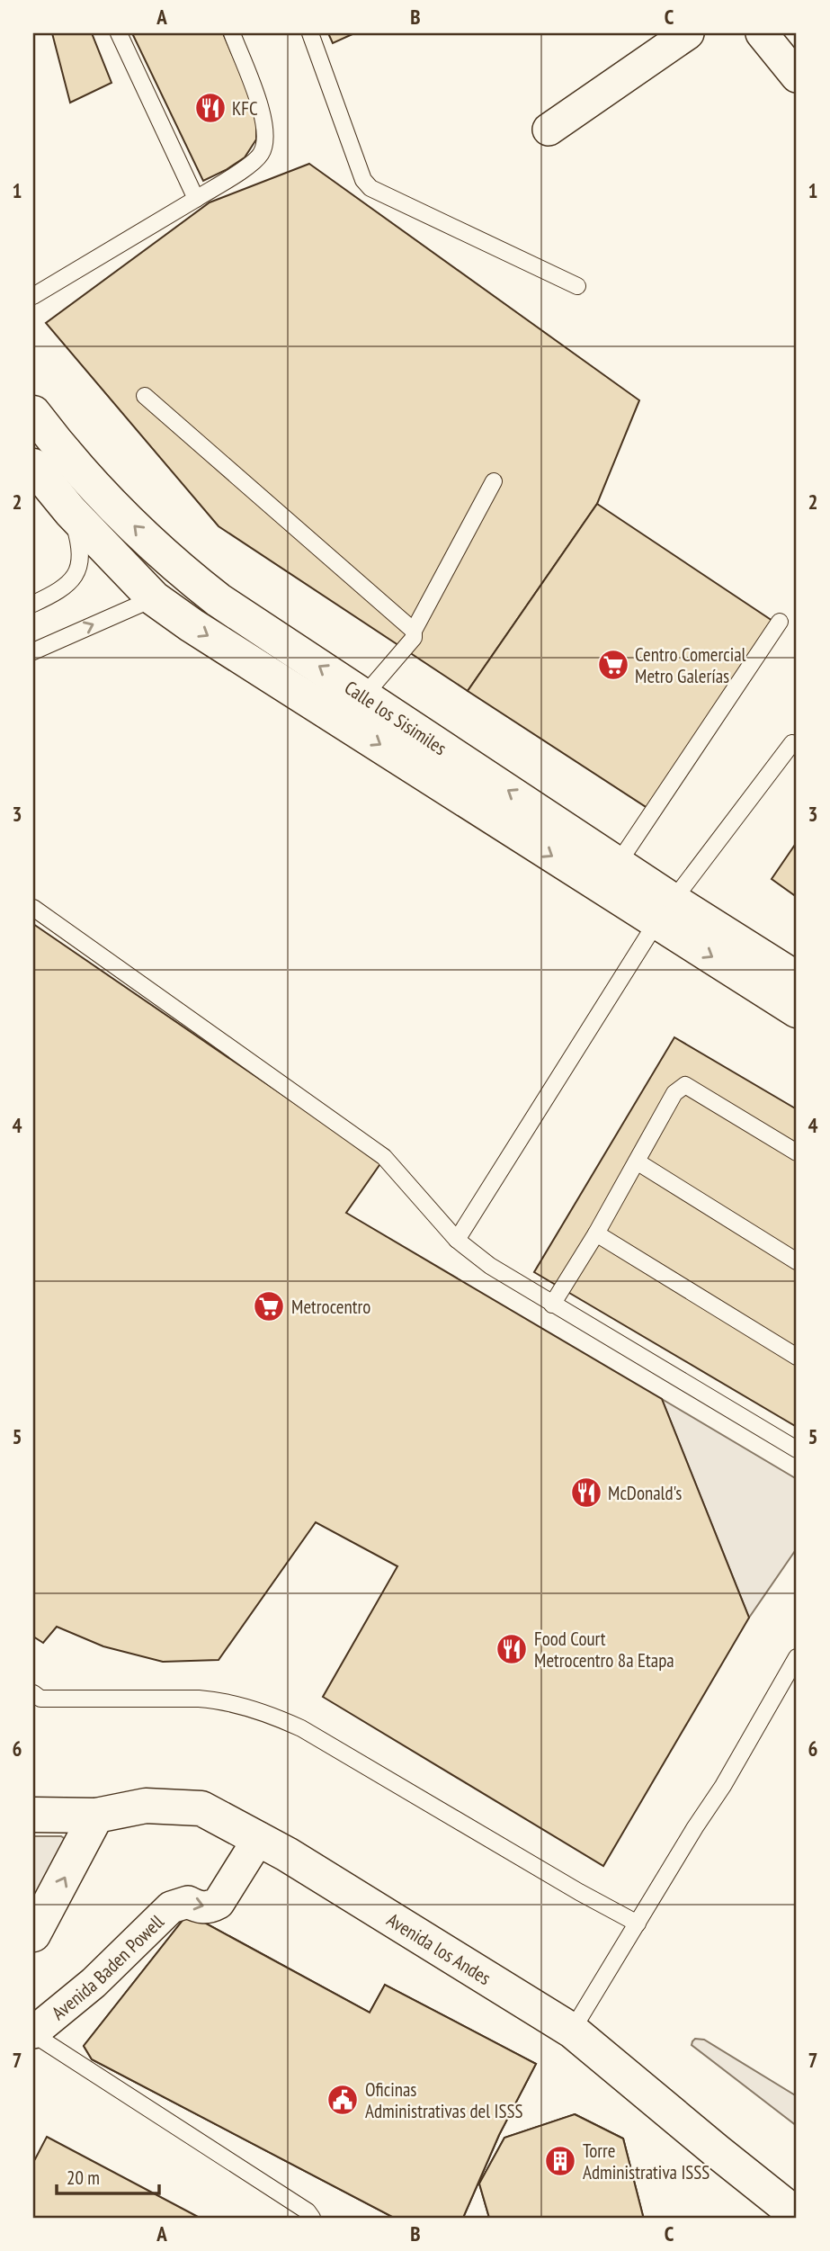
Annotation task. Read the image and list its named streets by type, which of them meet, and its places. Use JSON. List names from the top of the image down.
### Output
{
  "streets": {
    "main road": ["Calle los Sisimiles", "Avenida los Andes"],
    "street": ["Avenida Baden Powell"]
  },
  "crossings": [
    ["Avenida los Andes", "Avenida Baden Powell"]
  ],
  "one_way": ["Avenida Baden Powell"],
  "places": {
    "restaurant": ["KFC", "McDonald's", "Food Court Metrocentro 8a Etapa"],
    "supermarket": ["Centro Comercial Metro Galerías", "Metrocentro"],
    "public building": ["Oficinas Administrativas del ISSS"],
    "building": ["Torre Administrativa ISSS"]
  },
  "scale_bar": "20 m",
  "grid": {
    "columns": ["A", "B", "C"],
    "rows": [
      "1",
      "2",
      "3",
      "4",
      "5",
      "6",
      "7"
    ]
  }
}
